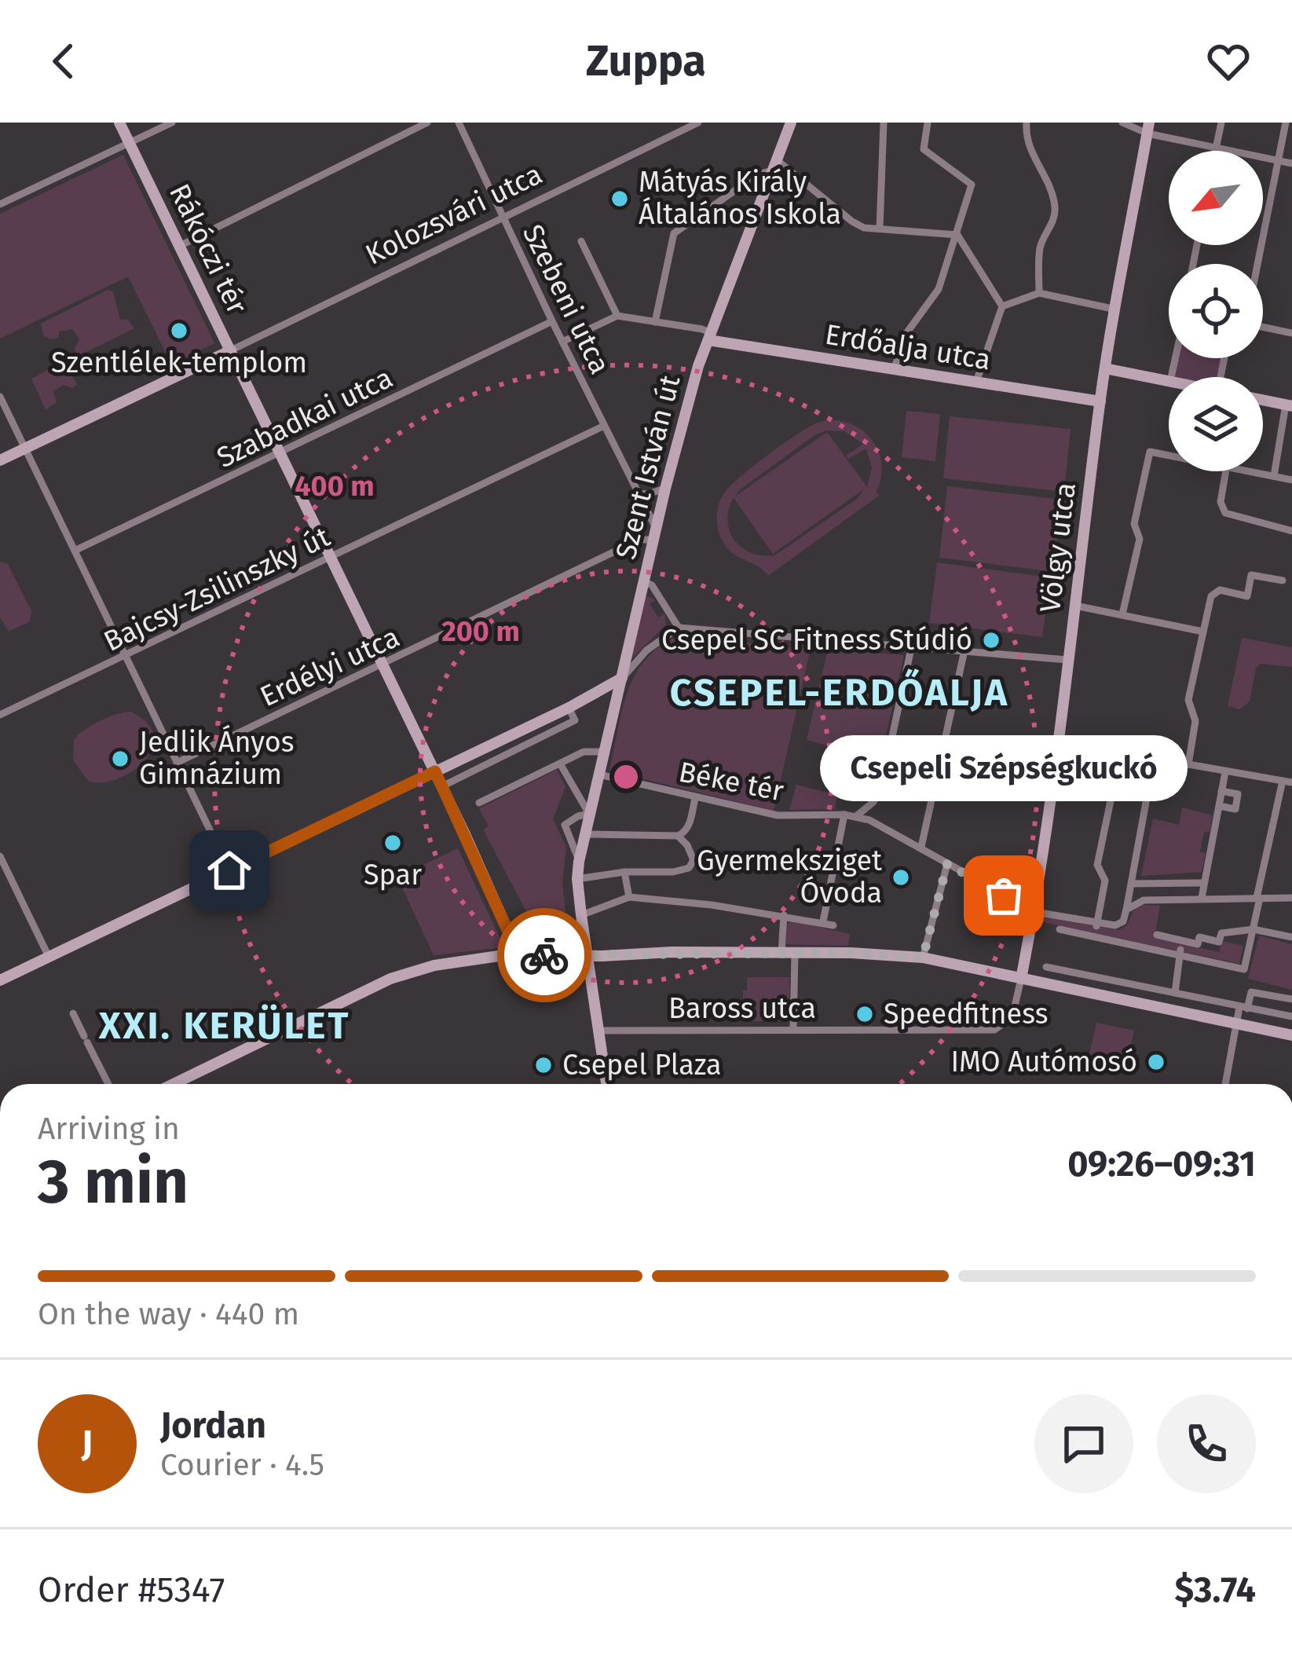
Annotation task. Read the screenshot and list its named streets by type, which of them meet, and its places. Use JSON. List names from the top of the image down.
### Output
{
  "streets": {
    "street": [
      "Kolozsvári utca",
      "Rákóczi tér",
      "Szebeni utca",
      "Erdőalja utca",
      "Szabadkai utca",
      "Szent István út",
      "Völgy utca",
      "Bajcsy-Zsilinszky út",
      "Erdélyi utca",
      "Béke tér",
      "Baross utca"
    ]
  },
  "crossings": [
    ["Kolozsvári utca", "Rákóczi tér"],
    ["Kolozsvári utca", "Szebeni utca"],
    ["Szebeni utca", "Szabadkai utca"],
    ["Szebeni utca", "Szent István út"],
    ["Szebeni utca", "Bajcsy-Zsilinszky út"],
    ["Szebeni utca", "Erdélyi utca"],
    ["Erdőalja utca", "Szent István út"],
    ["Erdőalja utca", "Völgy utca"],
    ["Szent István út", "Erdélyi utca"],
    ["Szent István út", "Béke tér"],
    ["Szent István út", "Baross utca"],
    ["Völgy utca", "Béke tér"],
    ["Völgy utca", "Baross utca"]
  ],
  "districts": ["CSEPEL-ERDŐALJA", "XXI. KERÜLET"],
  "places": [
    "Mátyás Király Általános Iskola",
    "Szentlélek-templom",
    "Csepel SC Fitness Stúdió",
    "Jedlik Ányos Gimnázium",
    "Spar",
    "Gyermeksziget Óvoda",
    "Csepeli Szépségkuckó",
    "Speedfitness",
    "IMO Autómosó",
    "Csepel Plaza"
  ],
  "north": "bottom left",
  "page": {
    "header": "Zuppa",
    "bubble": "Csepeli Szépségkuckó",
    "heading": ["3 min", "Arriving in", "09:26–09:31"],
    "panel": [
      "Jordan",
      "Courier · 4.5",
      "Order #5347",
      "$3.74"
    ],
    "bar": "On the way · 440 m",
    "round": "J"
  },
  "rings": ["400 m", "200 m"]
}
